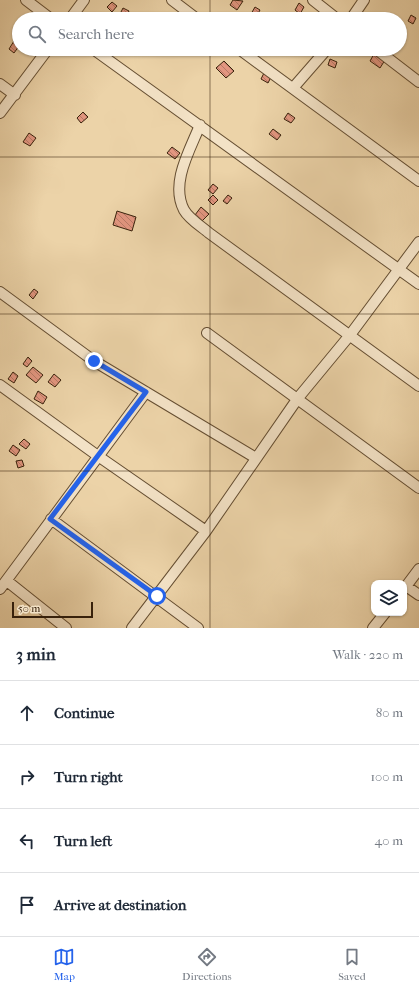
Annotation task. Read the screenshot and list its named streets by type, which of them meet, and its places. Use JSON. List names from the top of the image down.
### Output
{
  "scale_bar": "50 m",
  "page": {
    "search": "Search here",
    "scale": "50 m",
    "heading": ["3 min", "Walk · 220 m"],
    "list": [
      ["Continue", "80 m"],
      ["Turn right", "100 m"],
      ["Turn left", "40 m"],
      "Arrive at destination"
    ],
    "nav": ["Map", "Directions", "Saved"]
  }
}
